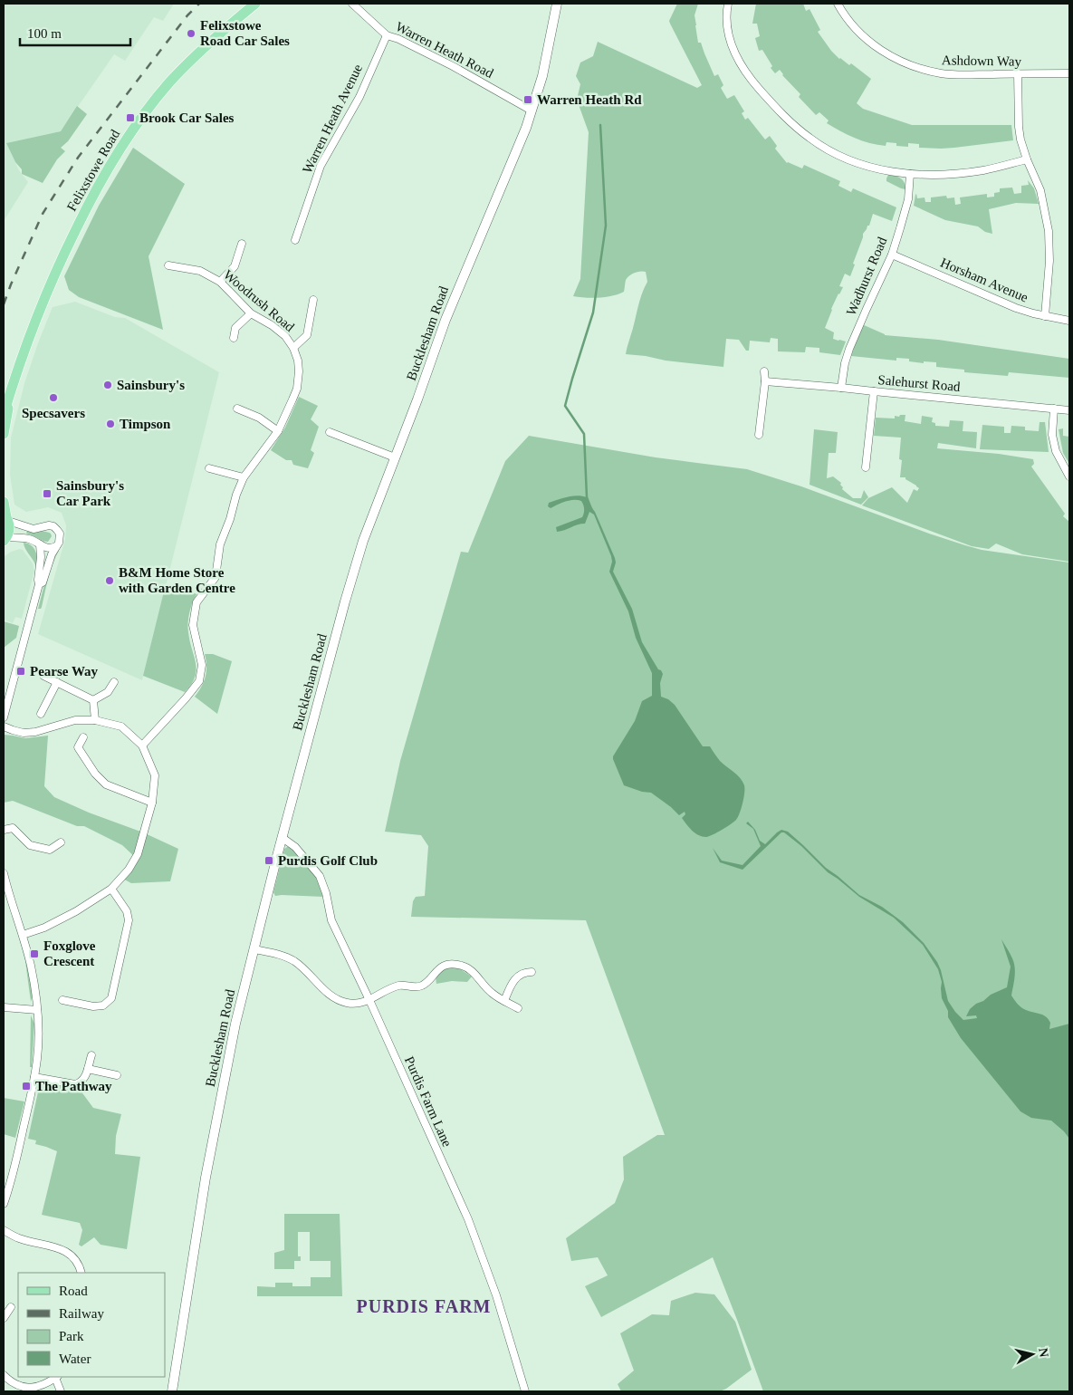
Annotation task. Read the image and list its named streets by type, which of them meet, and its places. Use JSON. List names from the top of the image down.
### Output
{
  "streets": {
    "main road": ["Felixstowe Road"],
    "street": [
      "Warren Heath Road",
      "Ashdown Way",
      "Warren Heath Avenue",
      "Wadhurst Road",
      "Horsham Avenue",
      "Woodrush Road",
      "Bucklesham Road",
      "Salehurst Road",
      "Purdis Farm Lane"
    ]
  },
  "crossings": [
    ["Warren Heath Road", "Warren Heath Avenue"],
    ["Warren Heath Road", "Bucklesham Road"],
    ["Wadhurst Road", "Horsham Avenue"],
    ["Wadhurst Road", "Salehurst Road"],
    ["Bucklesham Road", "Purdis Farm Lane"]
  ],
  "districts": ["PURDIS FARM"],
  "places": {
    "other": [
      "Felixstowe Road Car Sales",
      "Sainsbury's",
      "Specsavers",
      "Timpson",
      "B&M Home Store with Garden Centre"
    ],
    "transit": [
      "Warren Heath Rd",
      "Brook Car Sales",
      "Sainsbury's Car Park",
      "Pearse Way",
      "Purdis Golf Club",
      "Foxglove Crescent",
      "The Pathway"
    ]
  },
  "legend": [
    "Road",
    "Railway",
    "Park",
    "Water"
  ],
  "scale_bar": "100 m",
  "north": "right"
}
